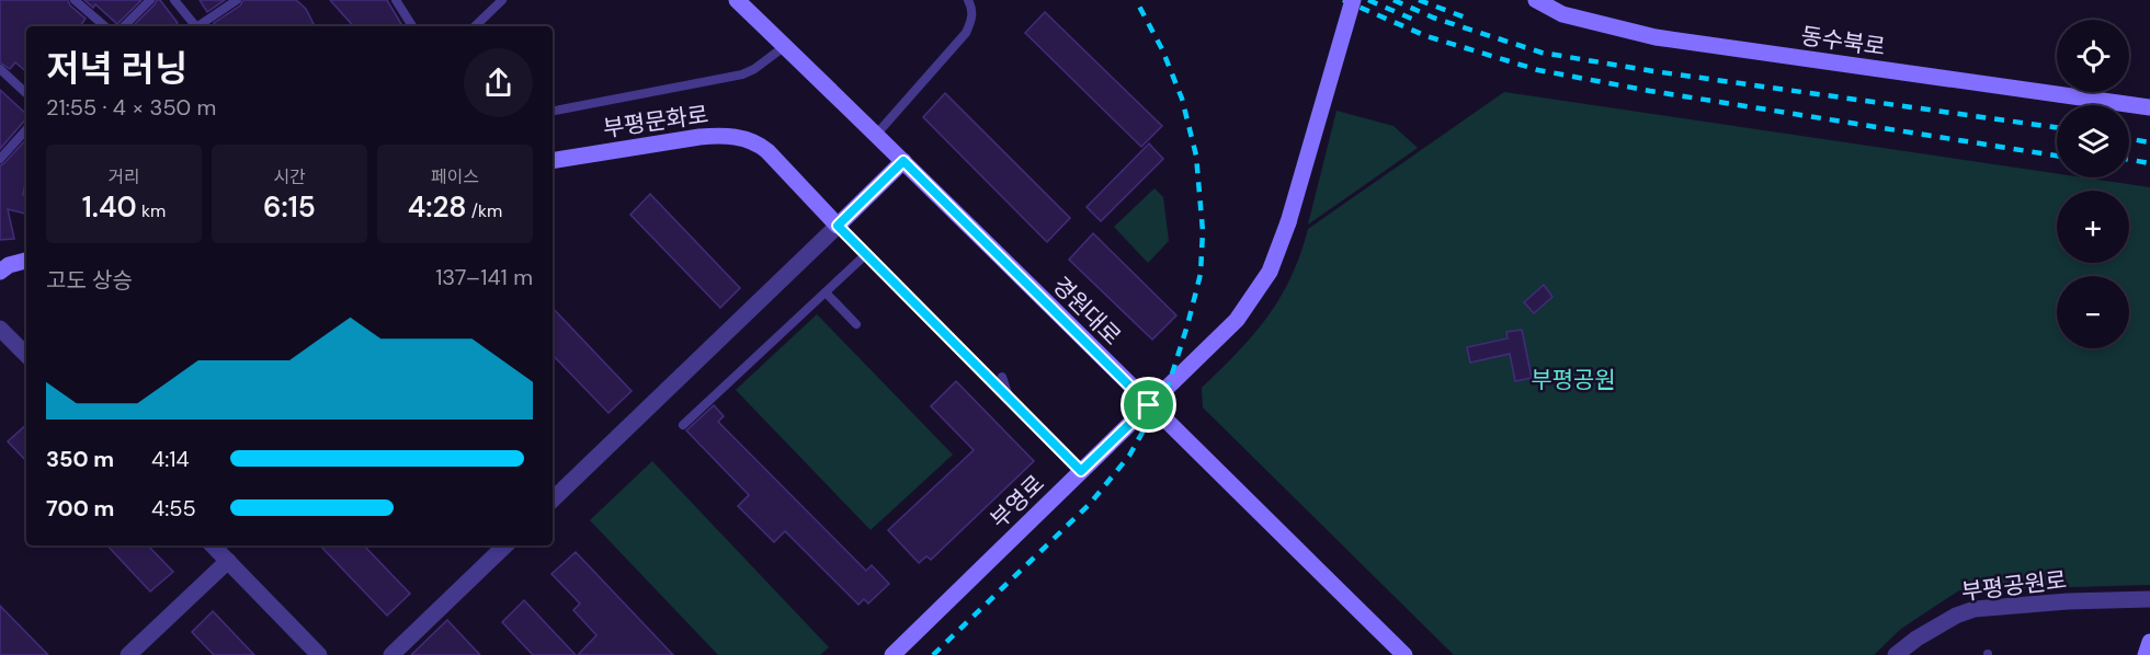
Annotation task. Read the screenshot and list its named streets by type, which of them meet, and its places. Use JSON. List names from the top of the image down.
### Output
{
  "streets": {
    "street": [
      "동수북로",
      "부평문화로",
      "경원대로",
      "부영로",
      "부평공원로"
    ]
  },
  "crossings": [
    ["경원대로", "부영로"]
  ],
  "parks": ["부평공원"],
  "page": {
    "map_buttons": ["+", "−"],
    "heading": ["저녁 러닝", "21:55 · 4 × 350 m"],
    "stats": [
      ["거리", "1.40 km"],
      ["시간", "6:15"],
      ["페이스", "4:28 /km"]
    ],
    "chart": ["고도 상승", "137–141 m"],
    "list": [
      {
        "name": "350 m",
        "note": "4:14"
      },
      {
        "name": "700 m",
        "note": "4:55"
      }
    ]
  }
}
